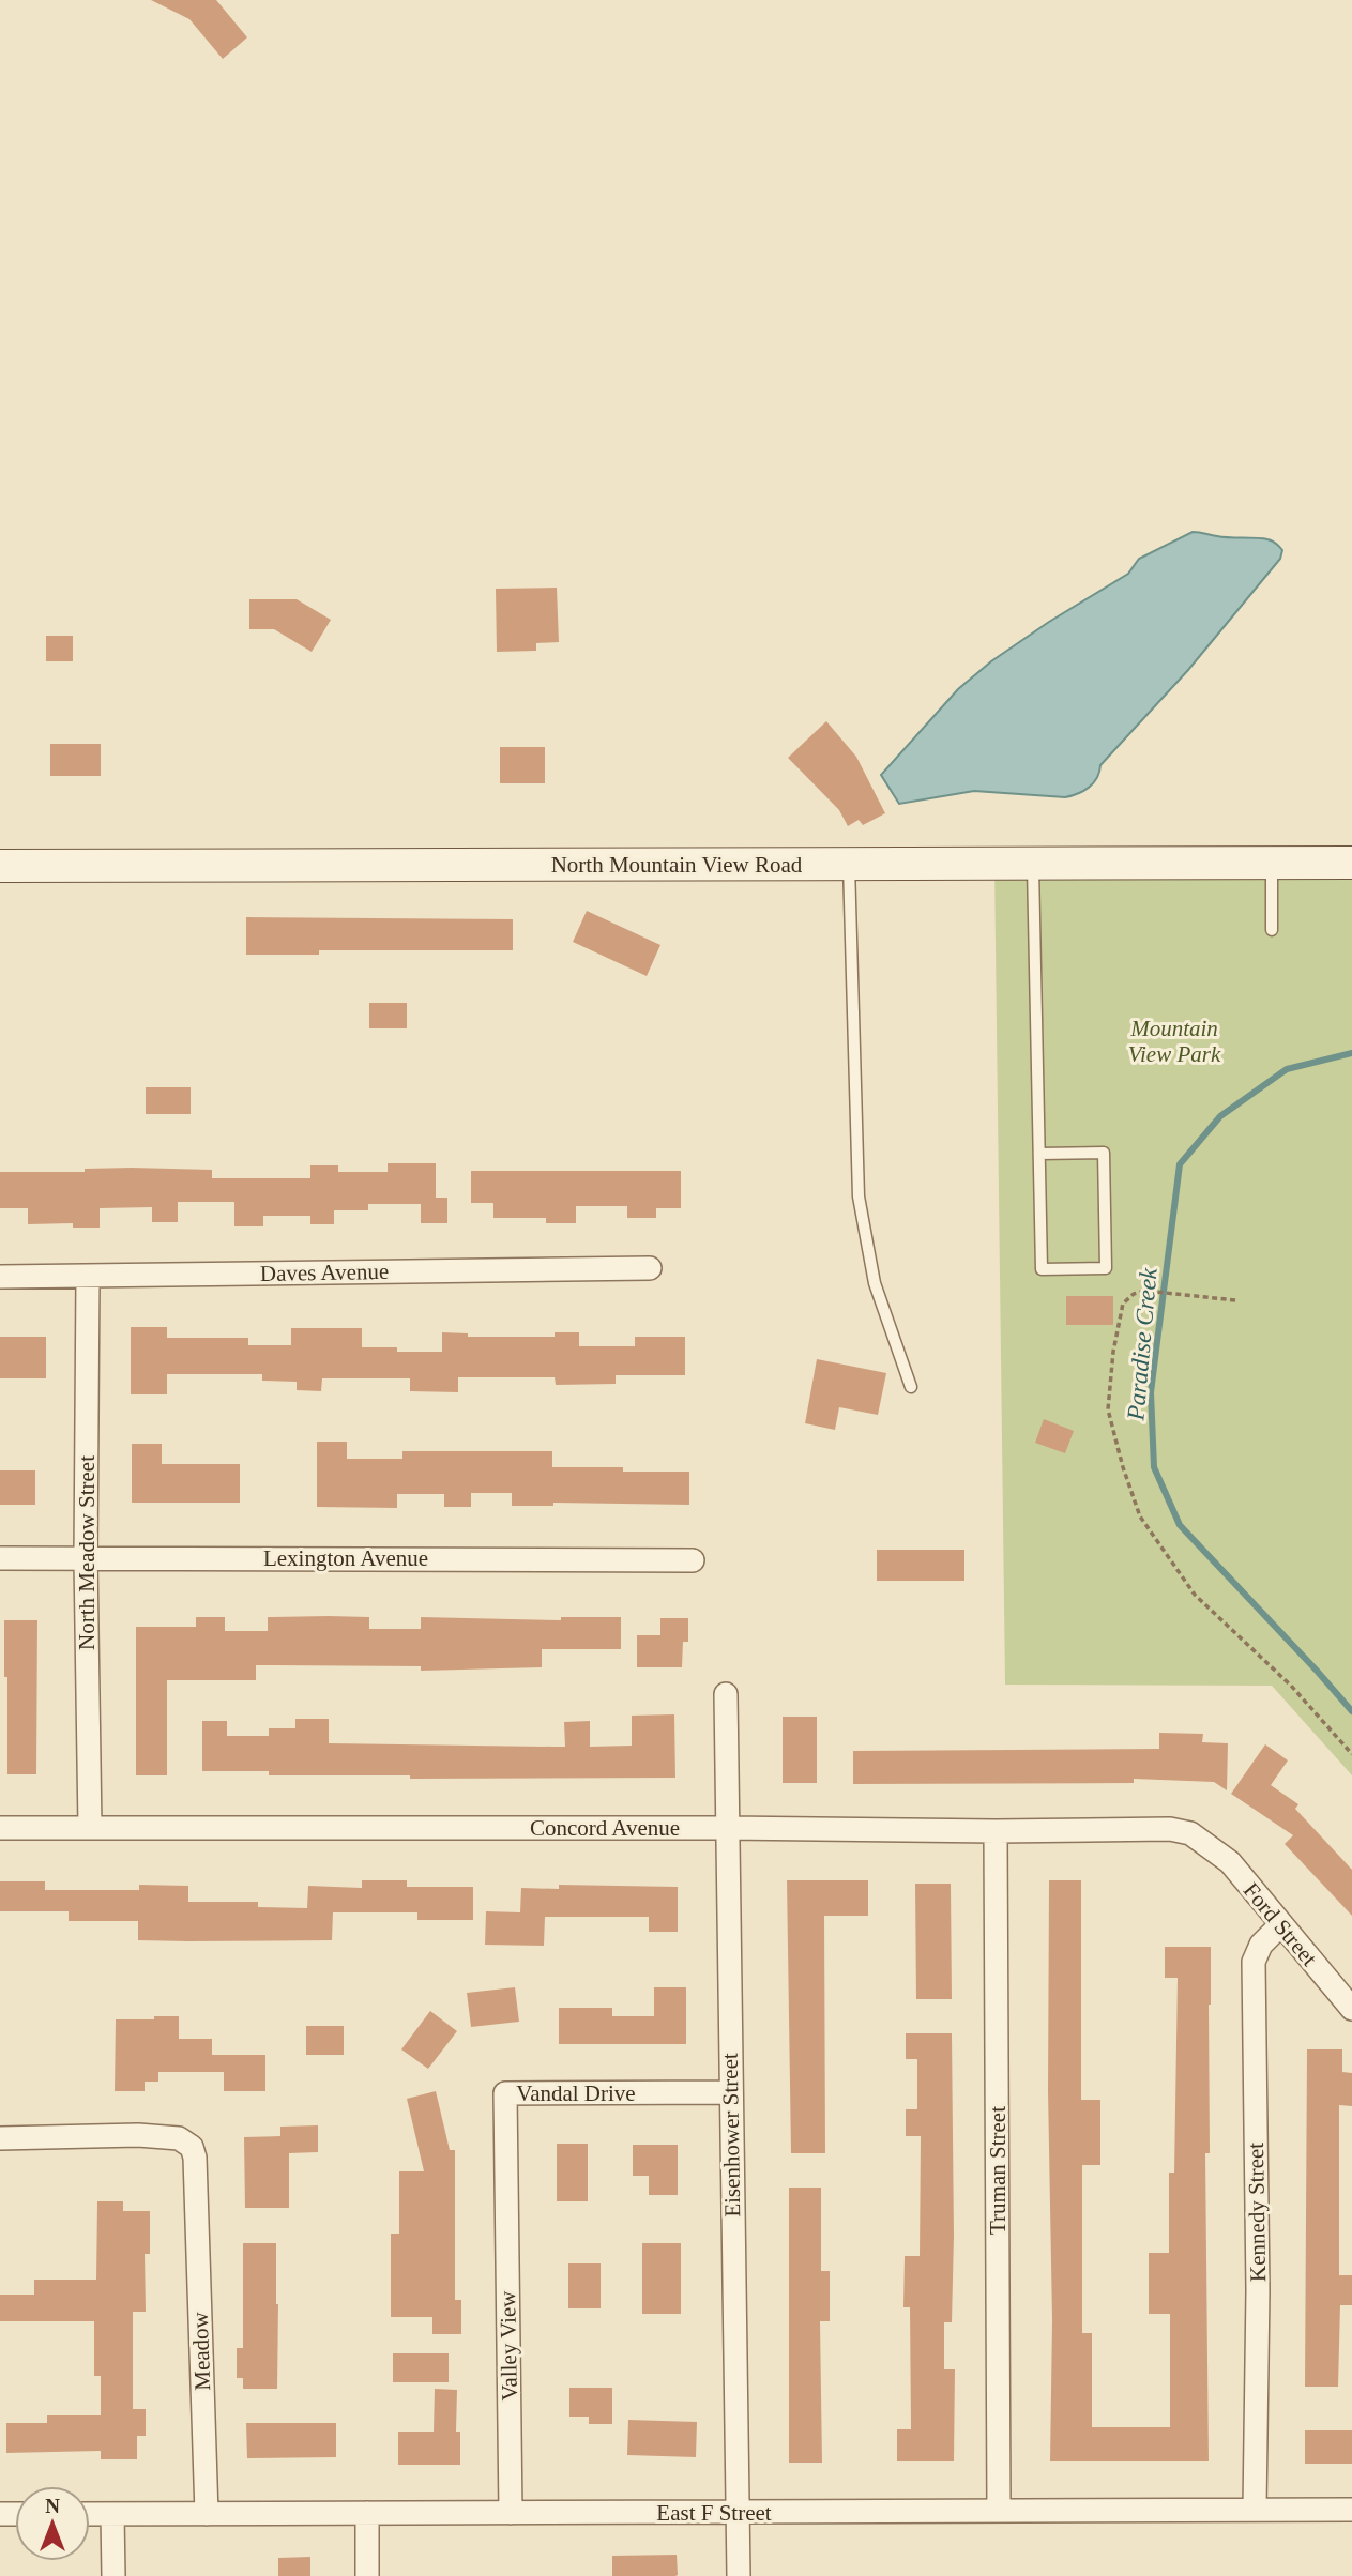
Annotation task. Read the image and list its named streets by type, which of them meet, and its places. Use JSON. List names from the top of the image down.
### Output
{
  "streets": {
    "street": [
      "North Mountain View Road",
      "Daves Avenue",
      "North Meadow Street",
      "Lexington Avenue",
      "Concord Avenue",
      "Ford Street",
      "Vandal Drive",
      "Eisenhower Street",
      "Truman Street",
      "Kennedy Street",
      "Valley View",
      "Meadow",
      "East F Street"
    ]
  },
  "crossings": [
    ["Daves Avenue", "North Meadow Street"],
    ["North Meadow Street", "Lexington Avenue"],
    ["North Meadow Street", "Concord Avenue"],
    ["Concord Avenue", "Ford Street"],
    ["Concord Avenue", "Eisenhower Street"],
    ["Concord Avenue", "Truman Street"],
    ["Ford Street", "Kennedy Street"],
    ["Vandal Drive", "Eisenhower Street"],
    ["Vandal Drive", "Valley View"],
    ["Eisenhower Street", "East F Street"],
    ["Truman Street", "East F Street"],
    ["Kennedy Street", "East F Street"],
    ["Valley View", "East F Street"],
    ["Meadow", "East F Street"]
  ],
  "water": ["Paradise Creek"],
  "parks": ["Mountain View Park"],
  "north": "top"
}
